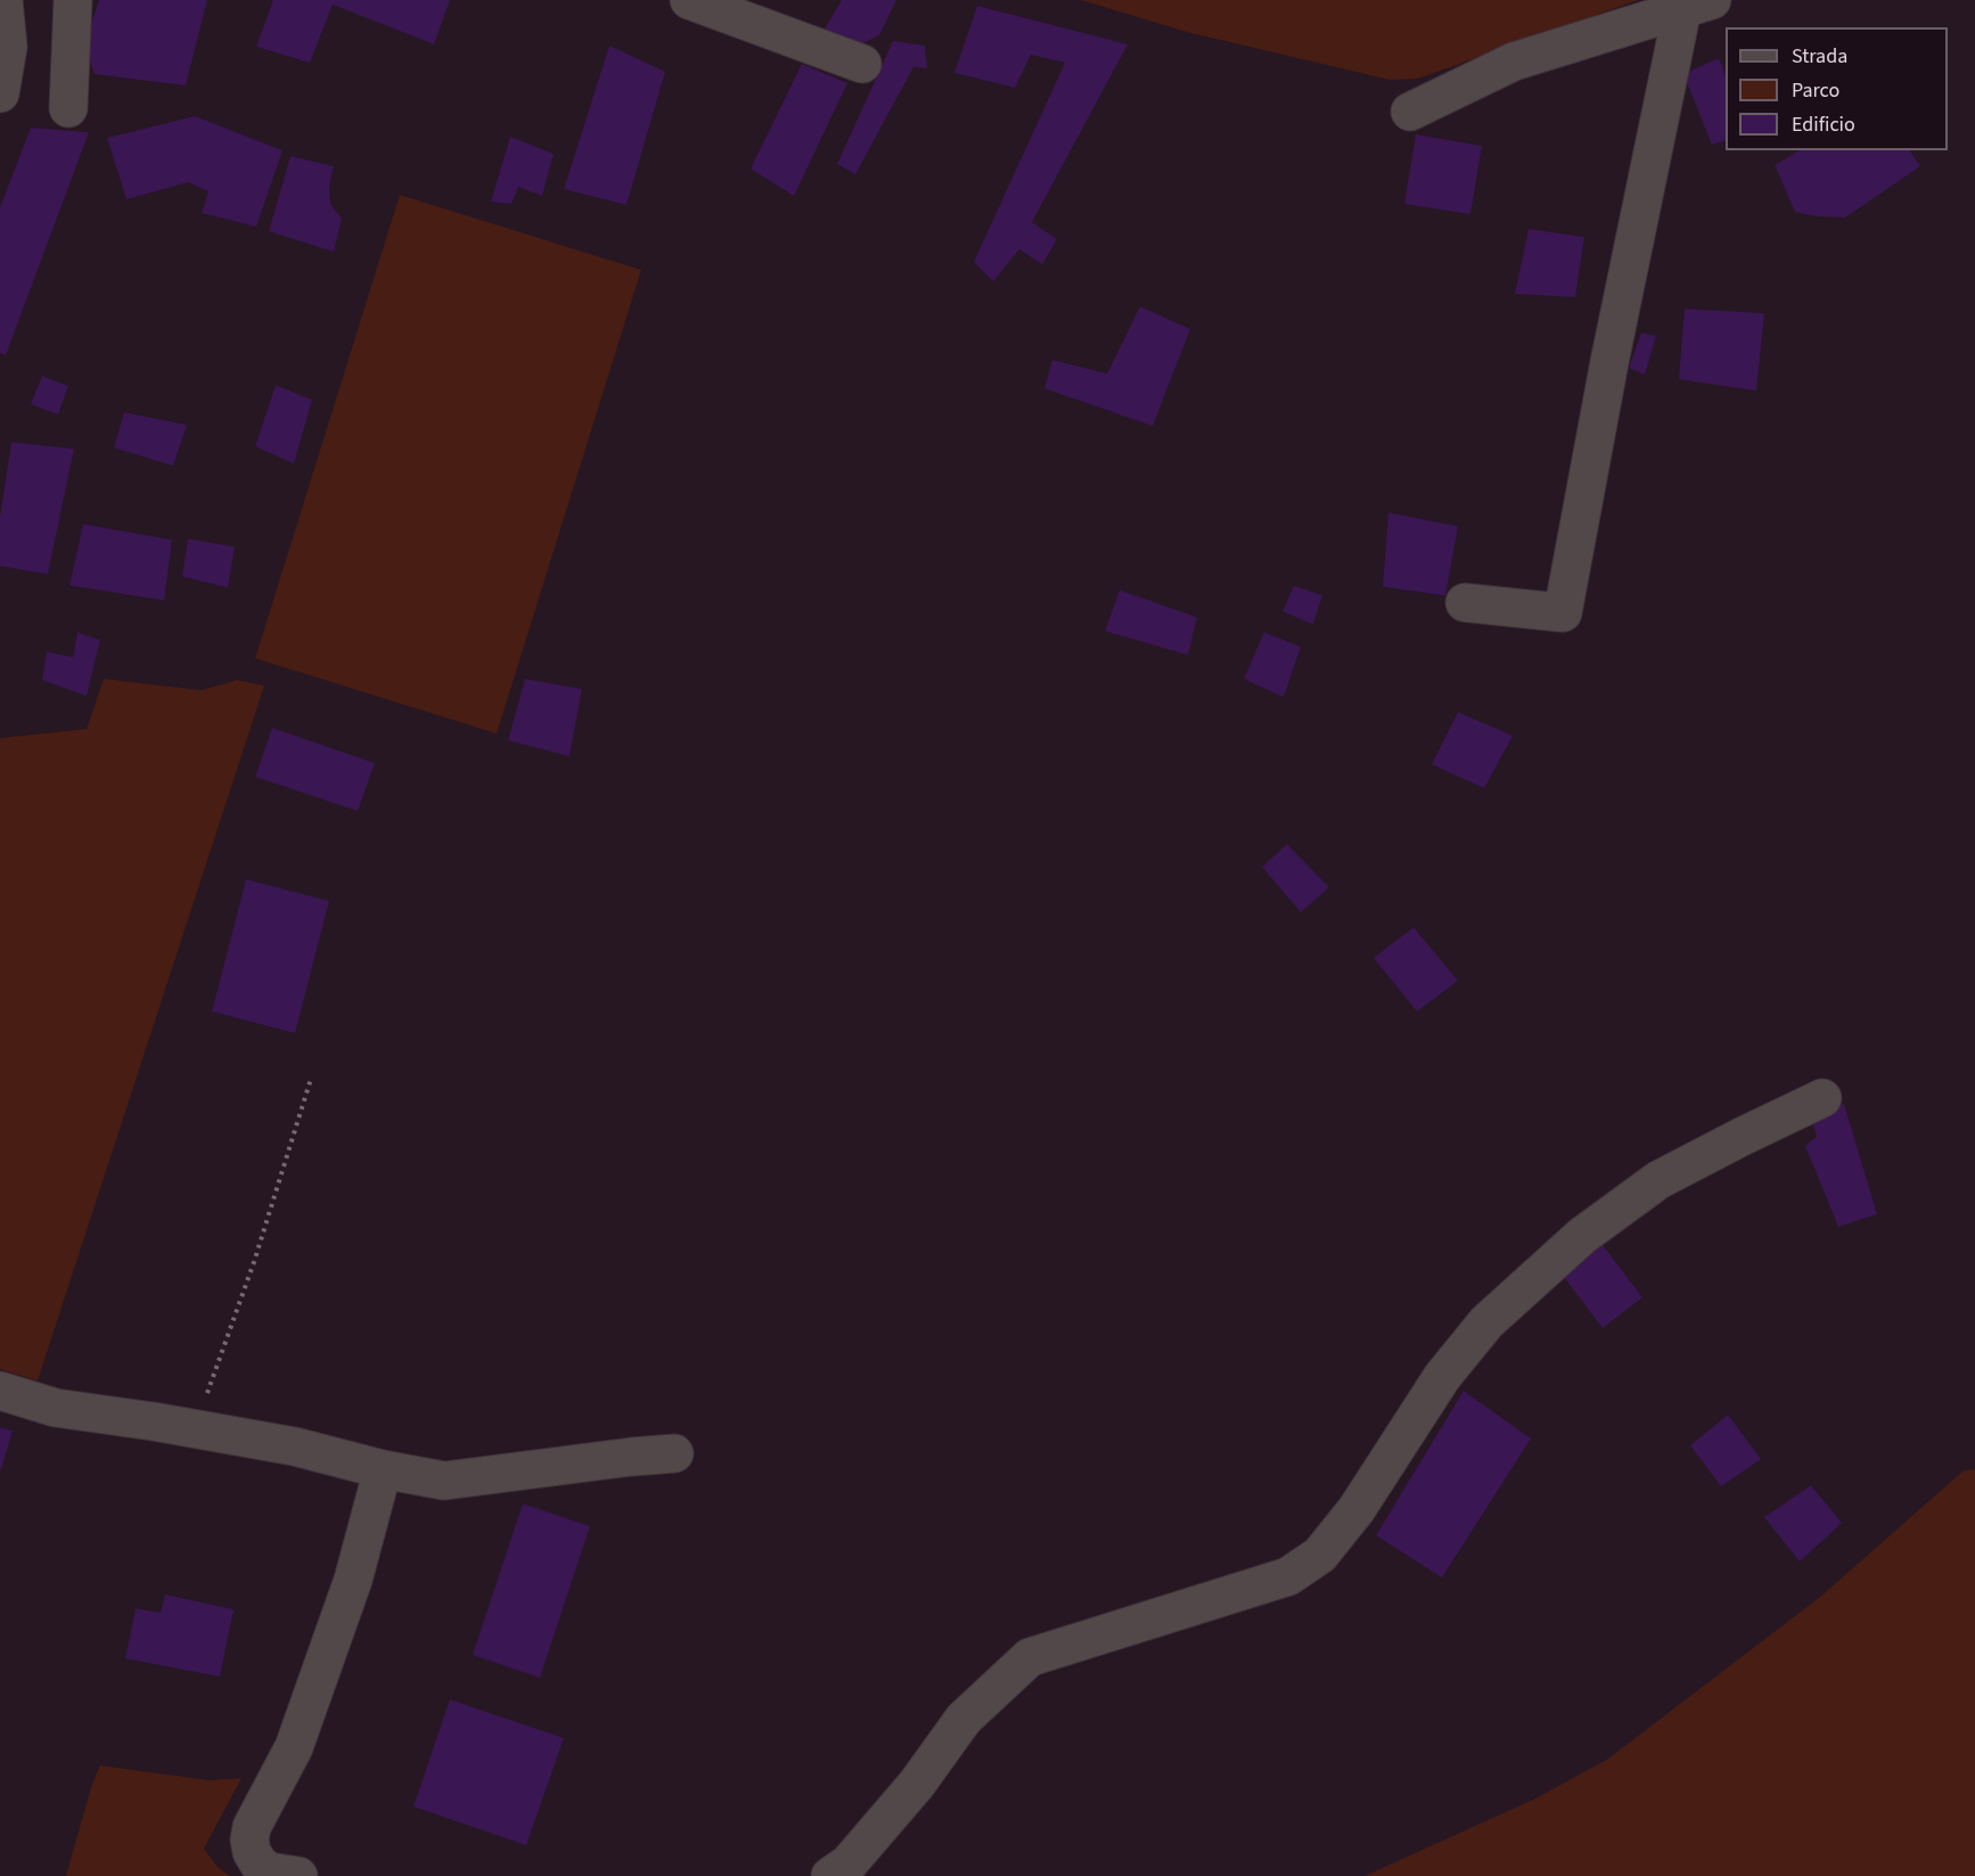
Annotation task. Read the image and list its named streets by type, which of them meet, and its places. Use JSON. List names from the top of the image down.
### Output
{
  "legend": ["Strada", "Parco", "Edificio"]
}
